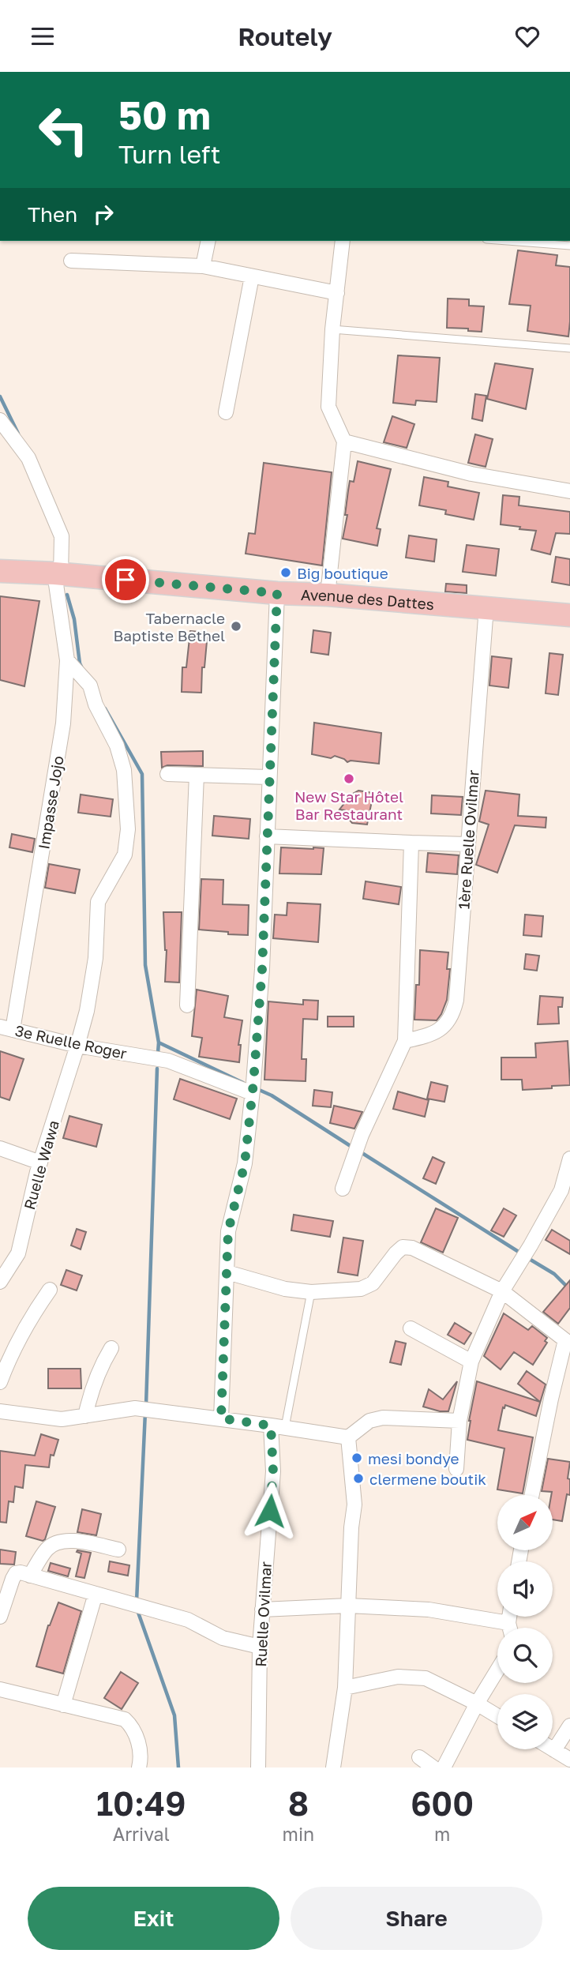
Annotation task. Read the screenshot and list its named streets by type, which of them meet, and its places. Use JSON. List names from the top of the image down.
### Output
{
  "streets": {
    "main road": ["Avenue des Dattes"],
    "street": [
      "Impasse Jojo",
      "1ère Ruelle Ovilmar",
      "3e Ruelle Roger",
      "Ruelle Wawa",
      "Ruelle Ovilmar"
    ]
  },
  "crossings": [
    ["Avenue des Dattes", "Impasse Jojo"],
    ["Avenue des Dattes", "1ère Ruelle Ovilmar"],
    ["Impasse Jojo", "3e Ruelle Roger"],
    ["Impasse Jojo", "Ruelle Wawa"],
    ["3e Ruelle Roger", "Ruelle Wawa"]
  ],
  "places": [
    "Big boutique",
    "Tabernacle Baptiste Bethel",
    "New Star Hôtel Bar Restaurant",
    "mesi bondye",
    "clermene boutik"
  ],
  "north": "top right",
  "page": {
    "header": "Routely",
    "turn": ["50 m", "Turn left"],
    "then": "Then",
    "eta": [
      "10:49",
      "Arrival",
      "8",
      "min",
      "600",
      "m"
    ],
    "buttons": ["Exit", "Share"]
  }
}
